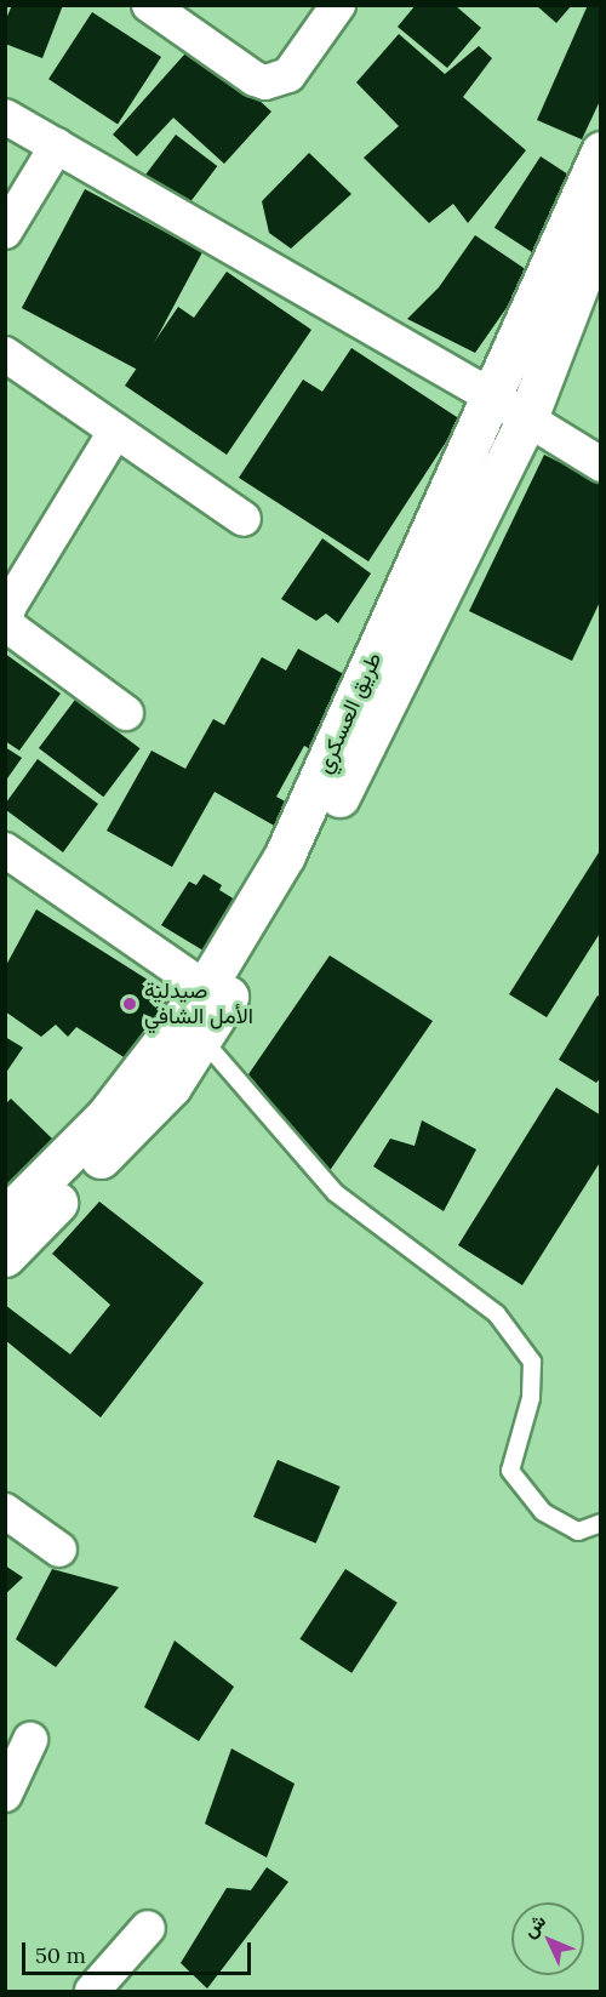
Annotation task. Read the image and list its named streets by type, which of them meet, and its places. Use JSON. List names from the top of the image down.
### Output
{
  "streets": {
    "street": ["طريق العسكري"]
  },
  "places": ["صيدلية الأمل الشافي"],
  "scale_bar": "50 m",
  "north": "top left"
}
